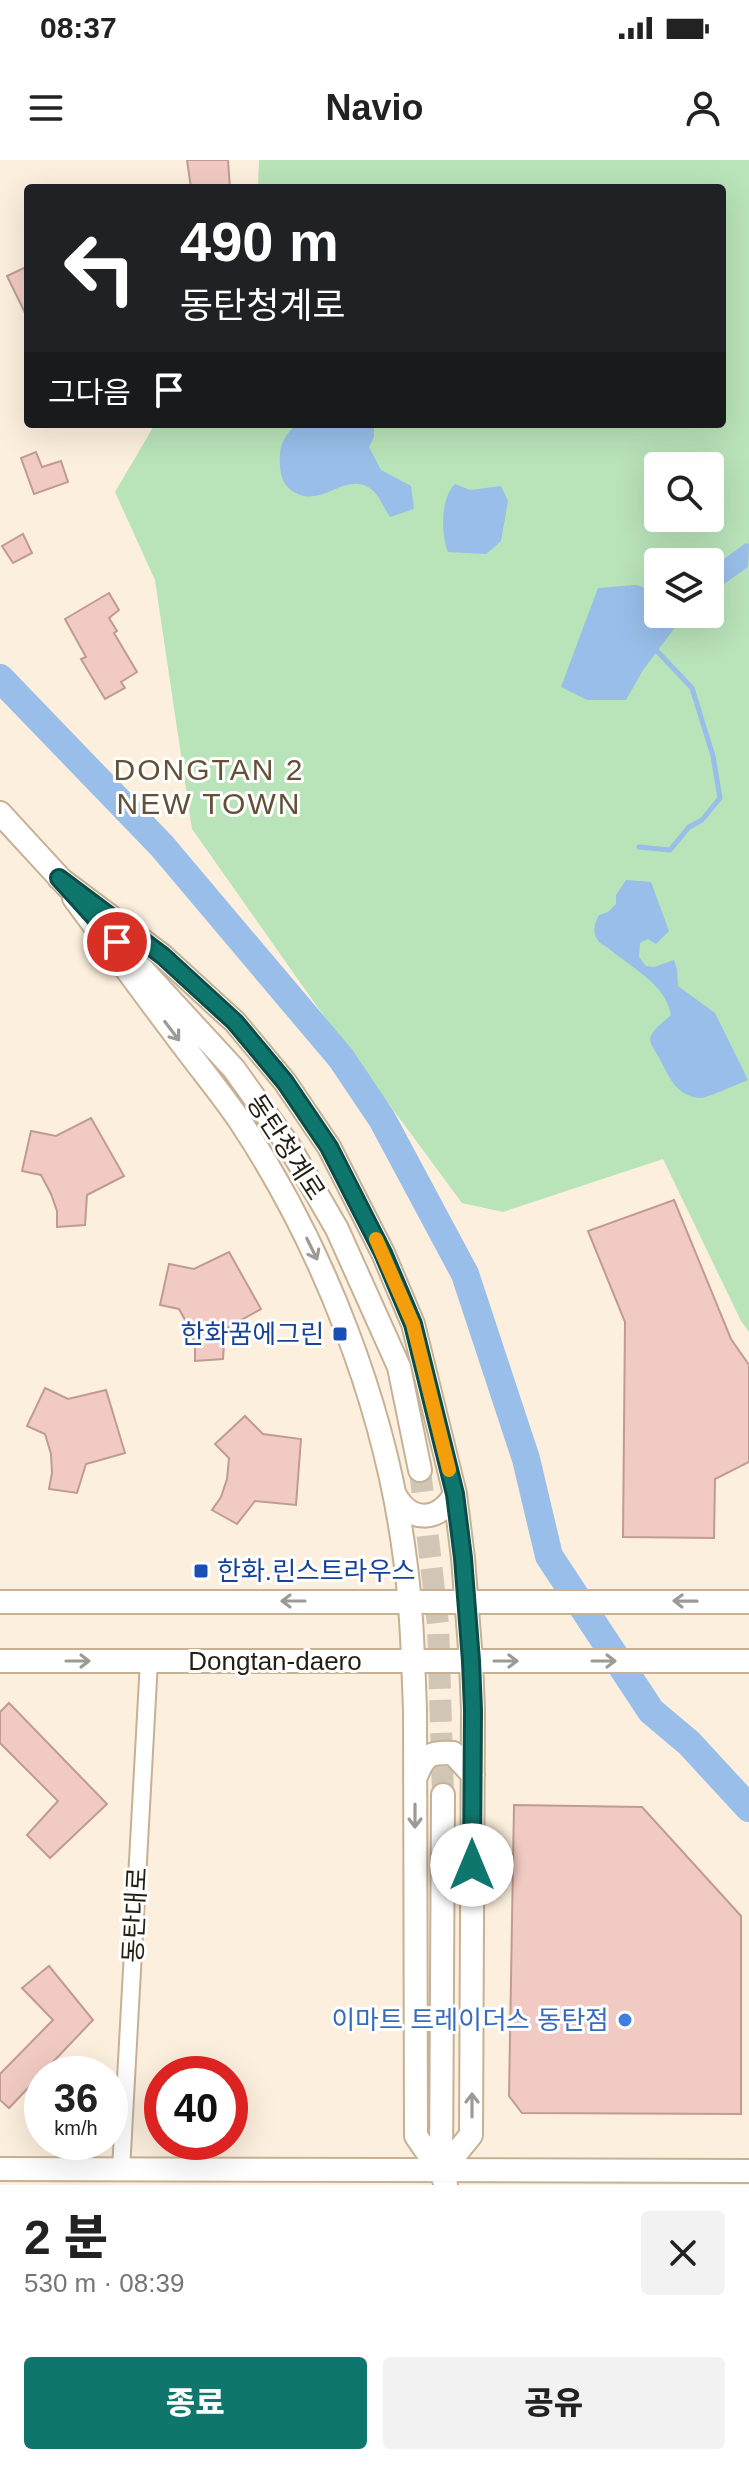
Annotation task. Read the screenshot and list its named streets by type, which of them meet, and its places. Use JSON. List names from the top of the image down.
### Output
{
  "streets": {
    "street": ["동탄청계로", "Dongtan-daero", "동탄대로"]
  },
  "crossings": [
    ["Dongtan-daero", "동탄대로"]
  ],
  "districts": ["DONGTAN 2 NEW TOWN"],
  "places": {
    "transit": ["한화꿈에그린", "한화.린스트라우스"],
    "other": ["이마트 트레이더스 동탄점"]
  },
  "page": {
    "status": "08:37",
    "header": "Navio",
    "turn": ["490 m", "동탄청계로"],
    "then": "그다음",
    "speed": "36 km/h",
    "limit": "40",
    "heading": ["2 분", "530 m · 08:39"],
    "buttons": ["종료", "공유"]
  }
}
